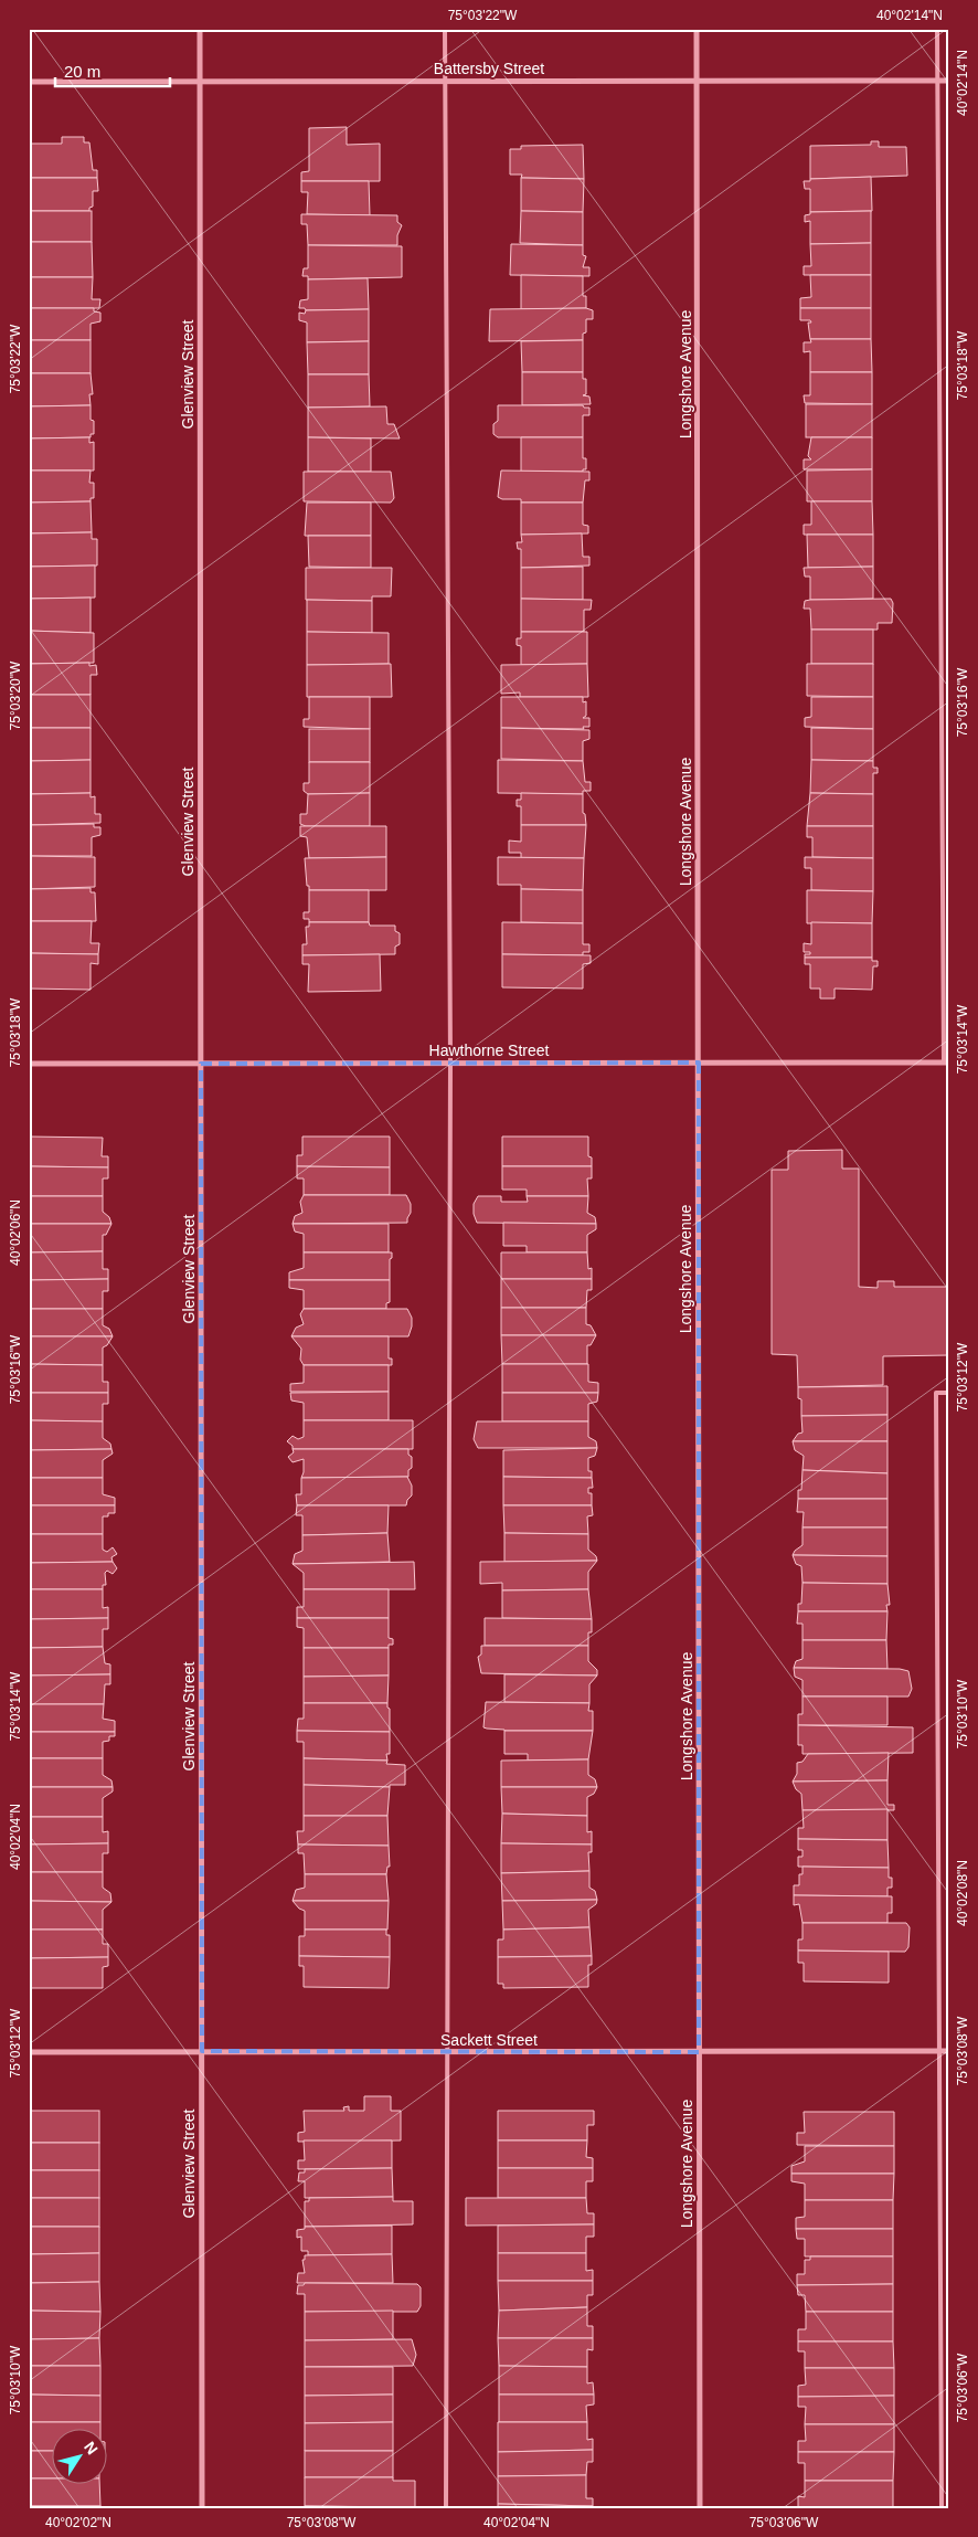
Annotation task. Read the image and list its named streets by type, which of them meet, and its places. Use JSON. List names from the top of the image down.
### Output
{
  "streets": {
    "street": [
      "Battersby Street",
      "Glenview Street",
      "Longshore Avenue",
      "Hawthorne Street",
      "Sackett Street"
    ]
  },
  "crossings": [
    ["Battersby Street", "Glenview Street"],
    ["Battersby Street", "Longshore Avenue"],
    ["Glenview Street", "Hawthorne Street"],
    ["Glenview Street", "Sackett Street"],
    ["Longshore Avenue", "Hawthorne Street"],
    ["Longshore Avenue", "Sackett Street"]
  ],
  "scale_bar": "20 m",
  "north": "top right",
  "coordinates": [
    "75°03'22\"W",
    "40°02'14\"N",
    "75°03'18\"W",
    "75°03'20\"W",
    "75°03'16\"W",
    "75°03'14\"W",
    "40°02'06\"N",
    "75°03'12\"W",
    "75°03'10\"W",
    "40°02'04\"N",
    "40°02'08\"N",
    "75°03'08\"W",
    "75°03'06\"W",
    "40°02'02\"N"
  ]
}
